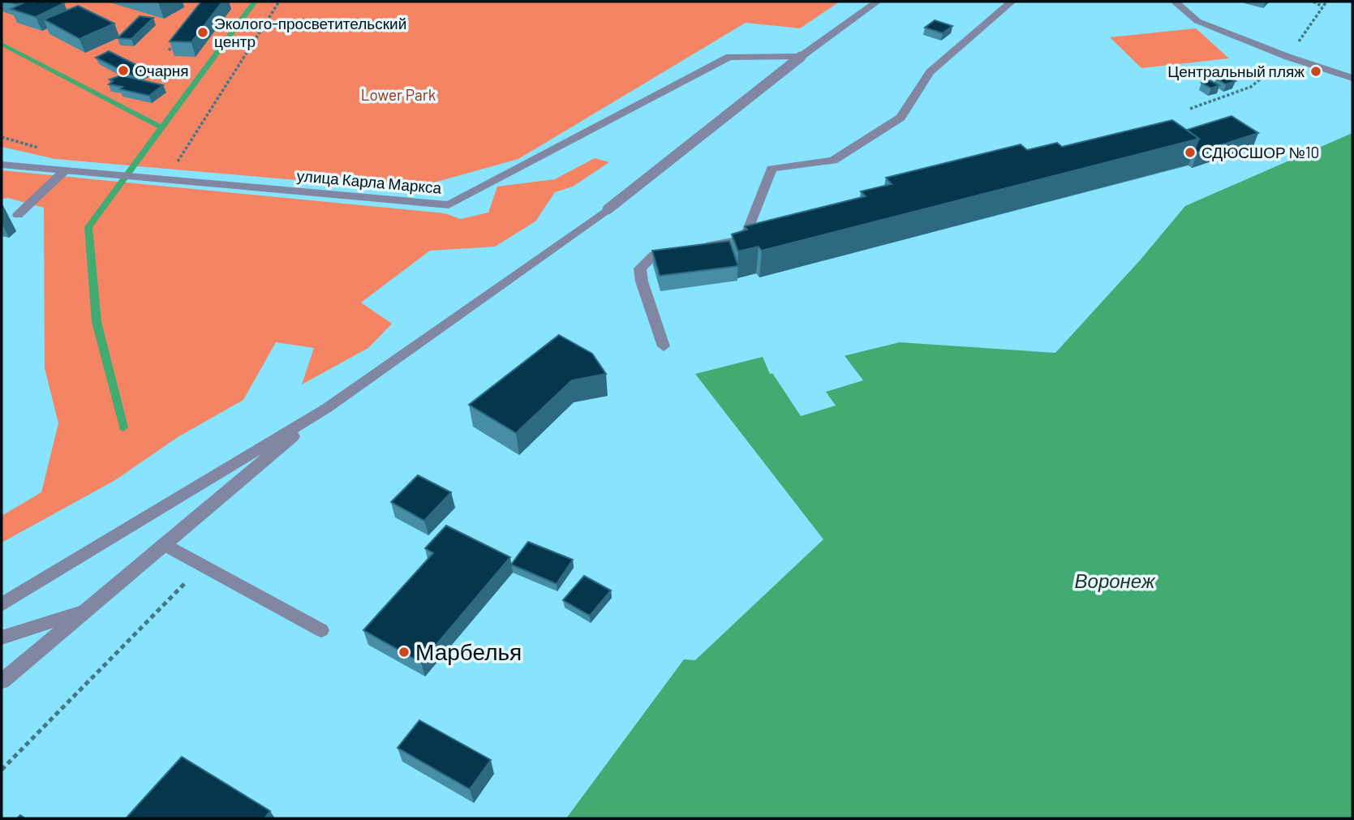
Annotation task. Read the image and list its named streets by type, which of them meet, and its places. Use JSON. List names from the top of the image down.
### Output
{
  "streets": {
    "street": ["улица Карла Маркса"]
  },
  "water": ["Воронеж"],
  "parks": ["Lower Park"],
  "places": [
    "Эколого-просветительский центр",
    "Очарня",
    "Центральный пляж",
    "СДЮСШОР №10",
    "Марбелья"
  ]
}
